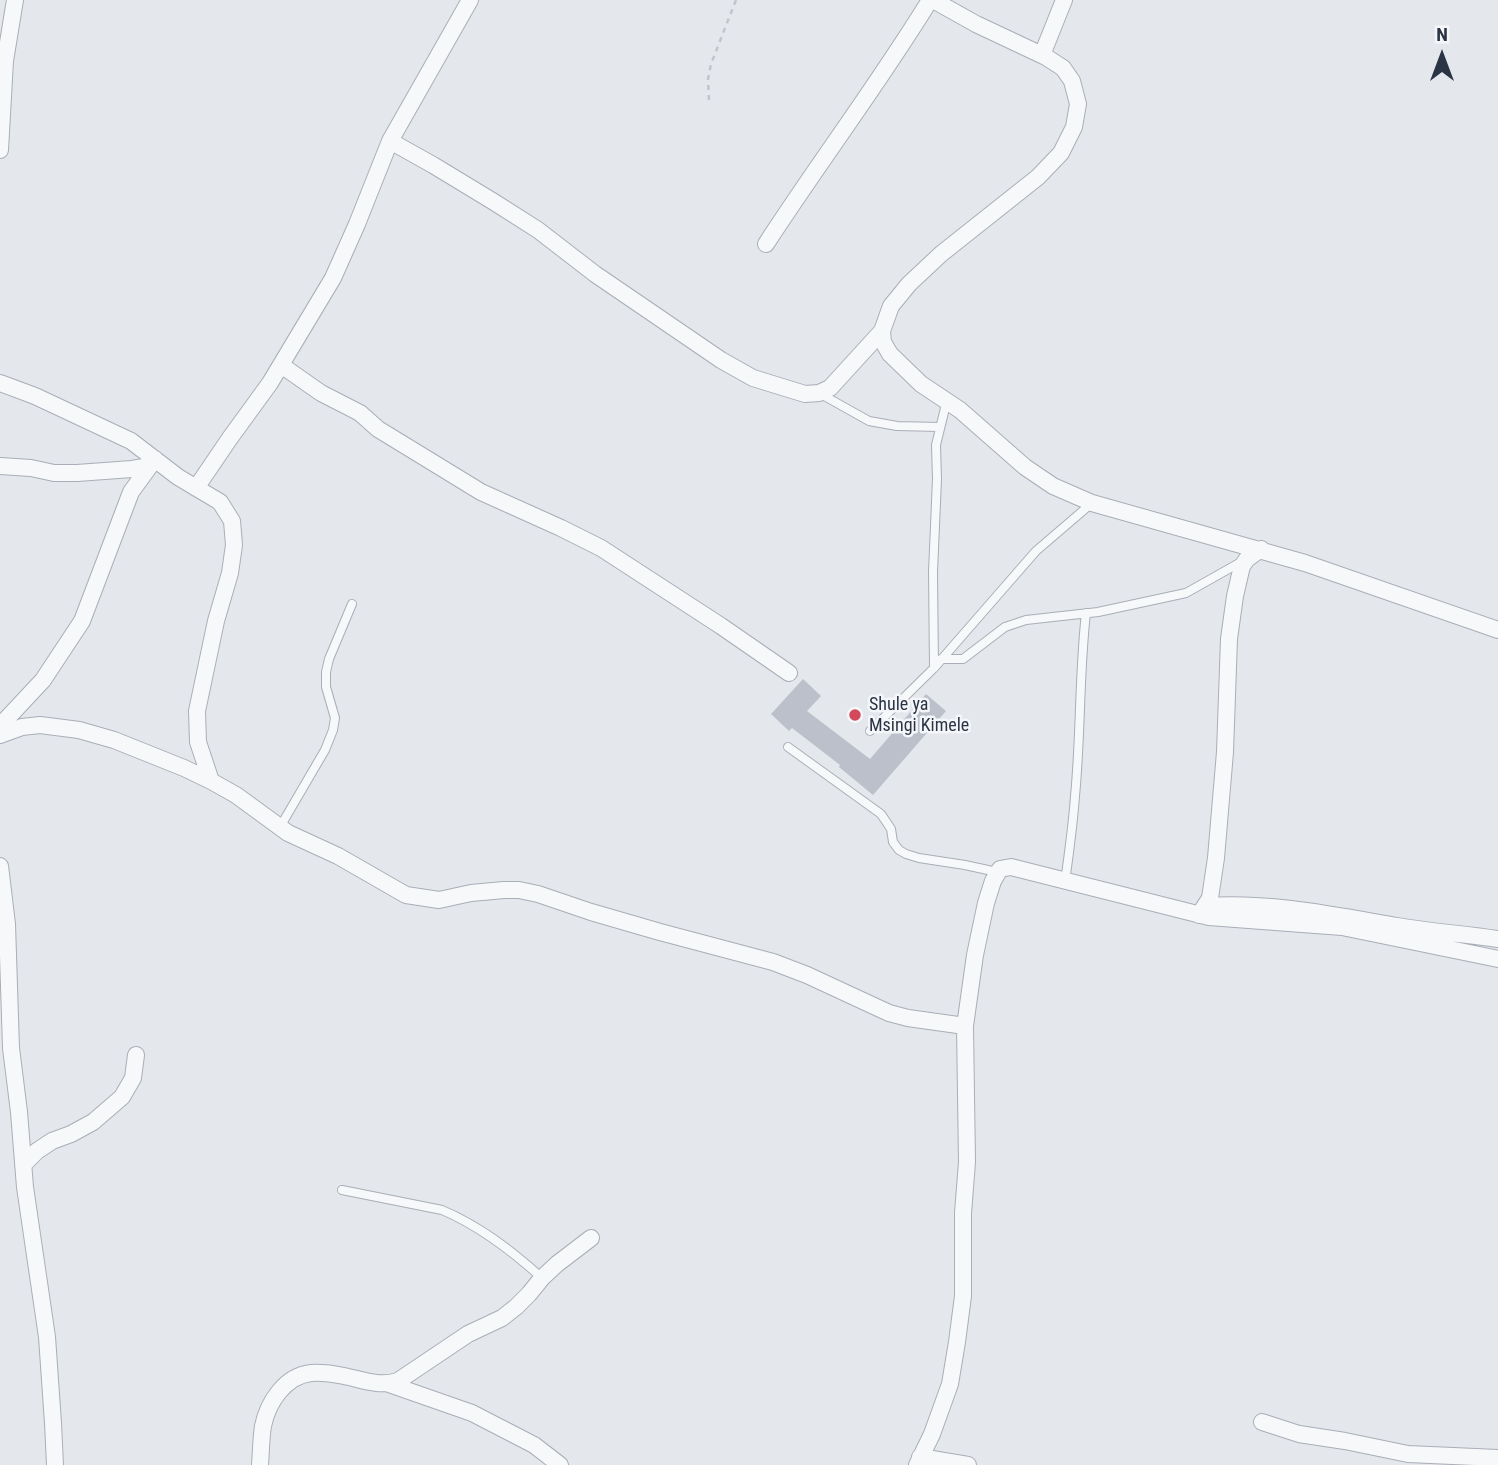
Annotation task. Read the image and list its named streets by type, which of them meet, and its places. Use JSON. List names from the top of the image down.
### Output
{
  "places": ["Shule ya Msingi Kimele"],
  "north": "top"
}
